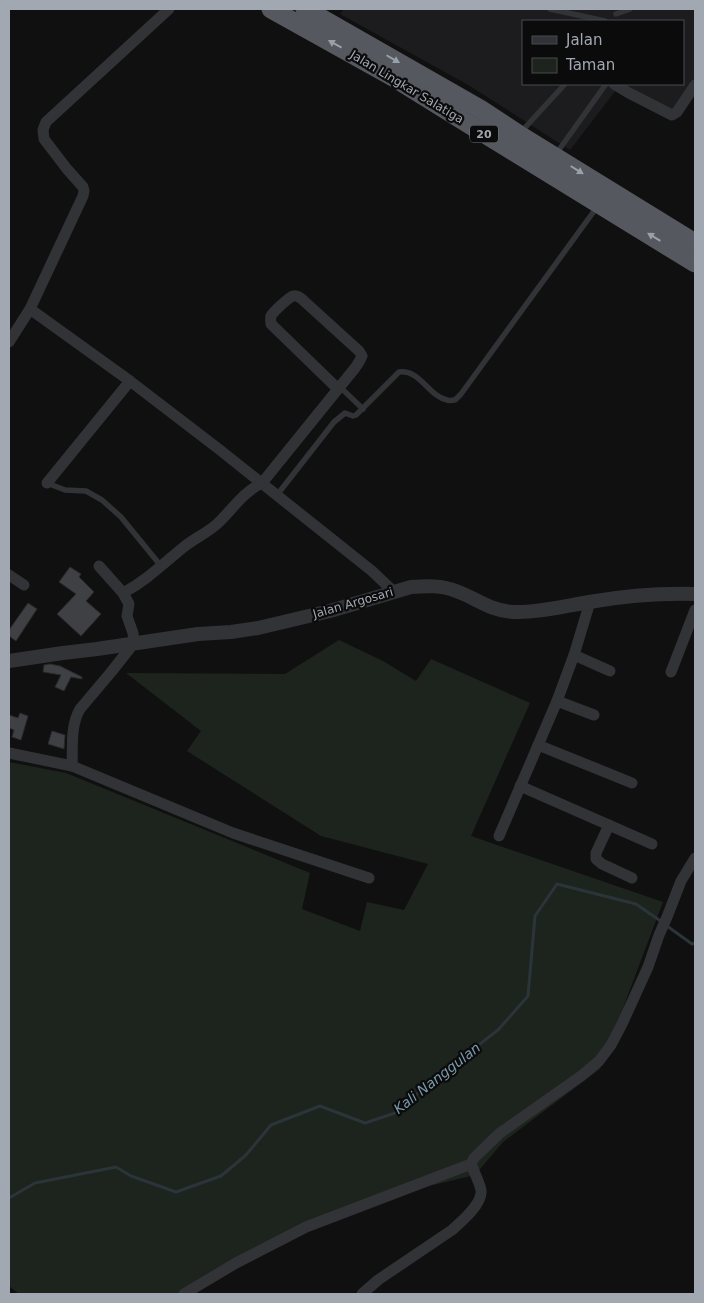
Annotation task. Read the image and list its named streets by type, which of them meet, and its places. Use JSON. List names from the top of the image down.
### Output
{
  "streets": {
    "highway": ["Jalan Lingkar Salatiga", "20"],
    "street": ["Jalan Argosari"]
  },
  "water": ["Kali Nanggulan"],
  "legend": ["Jalan", "Taman"]
}
